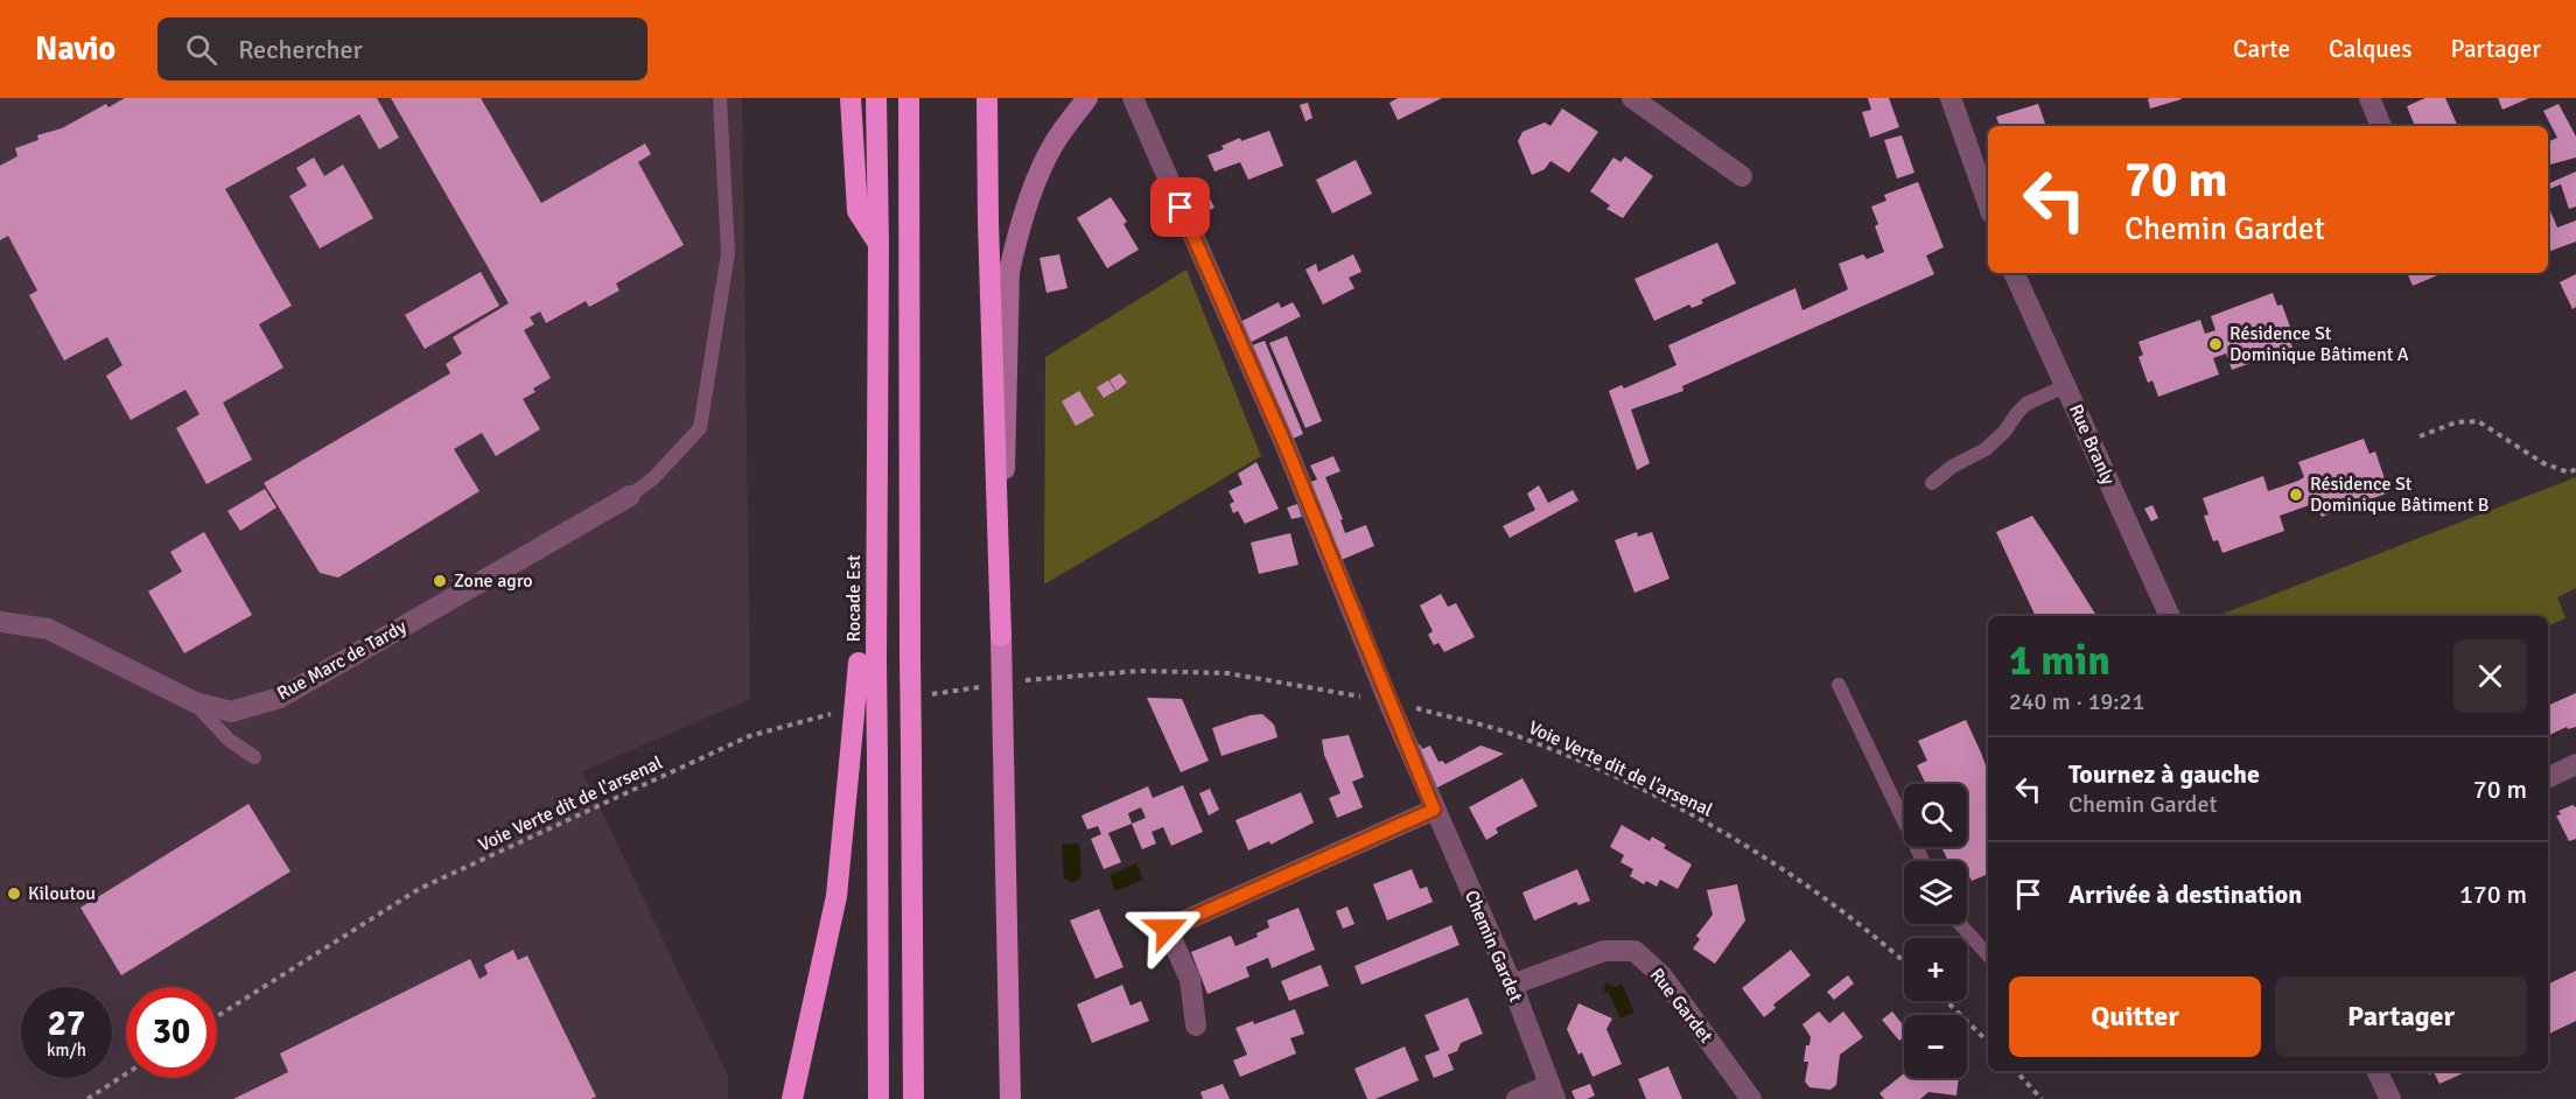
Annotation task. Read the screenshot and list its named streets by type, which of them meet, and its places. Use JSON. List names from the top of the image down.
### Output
{
  "streets": {
    "highway": ["Rocade Est"],
    "street": [
      "Rue Branly",
      "Rue Marc de Tardy",
      "Chemin Gardet",
      "Rue Gardet"
    ],
    "path": ["Voie Verte dit de l'arsenal"]
  },
  "crossings": [
    ["Voie Verte dit de l'arsenal", "Chemin Gardet"],
    ["Chemin Gardet", "Rue Gardet"]
  ],
  "places": [
    "Résidence St Dominique Bâtiment A",
    "Résidence St Dominique Bâtiment B",
    "Zone agro",
    "Kiloutou"
  ],
  "page": {
    "header": "Navio",
    "search": "Rechercher",
    "nav": ["Carte", "Calques", "Partager"],
    "turn": ["70 m", "Chemin Gardet"],
    "heading": ["1 min", "240 m · 19:21"],
    "list": [
      {
        "name": "Tournez à gauche",
        "note": "Chemin Gardet",
        "value": "70 m"
      },
      {
        "name": "Arrivée à destination",
        "value": "170 m"
      }
    ],
    "map_buttons": ["+", "−"],
    "buttons": ["Quitter", "Partager"],
    "speed": "27 km/h",
    "limit": "30"
  }
}
